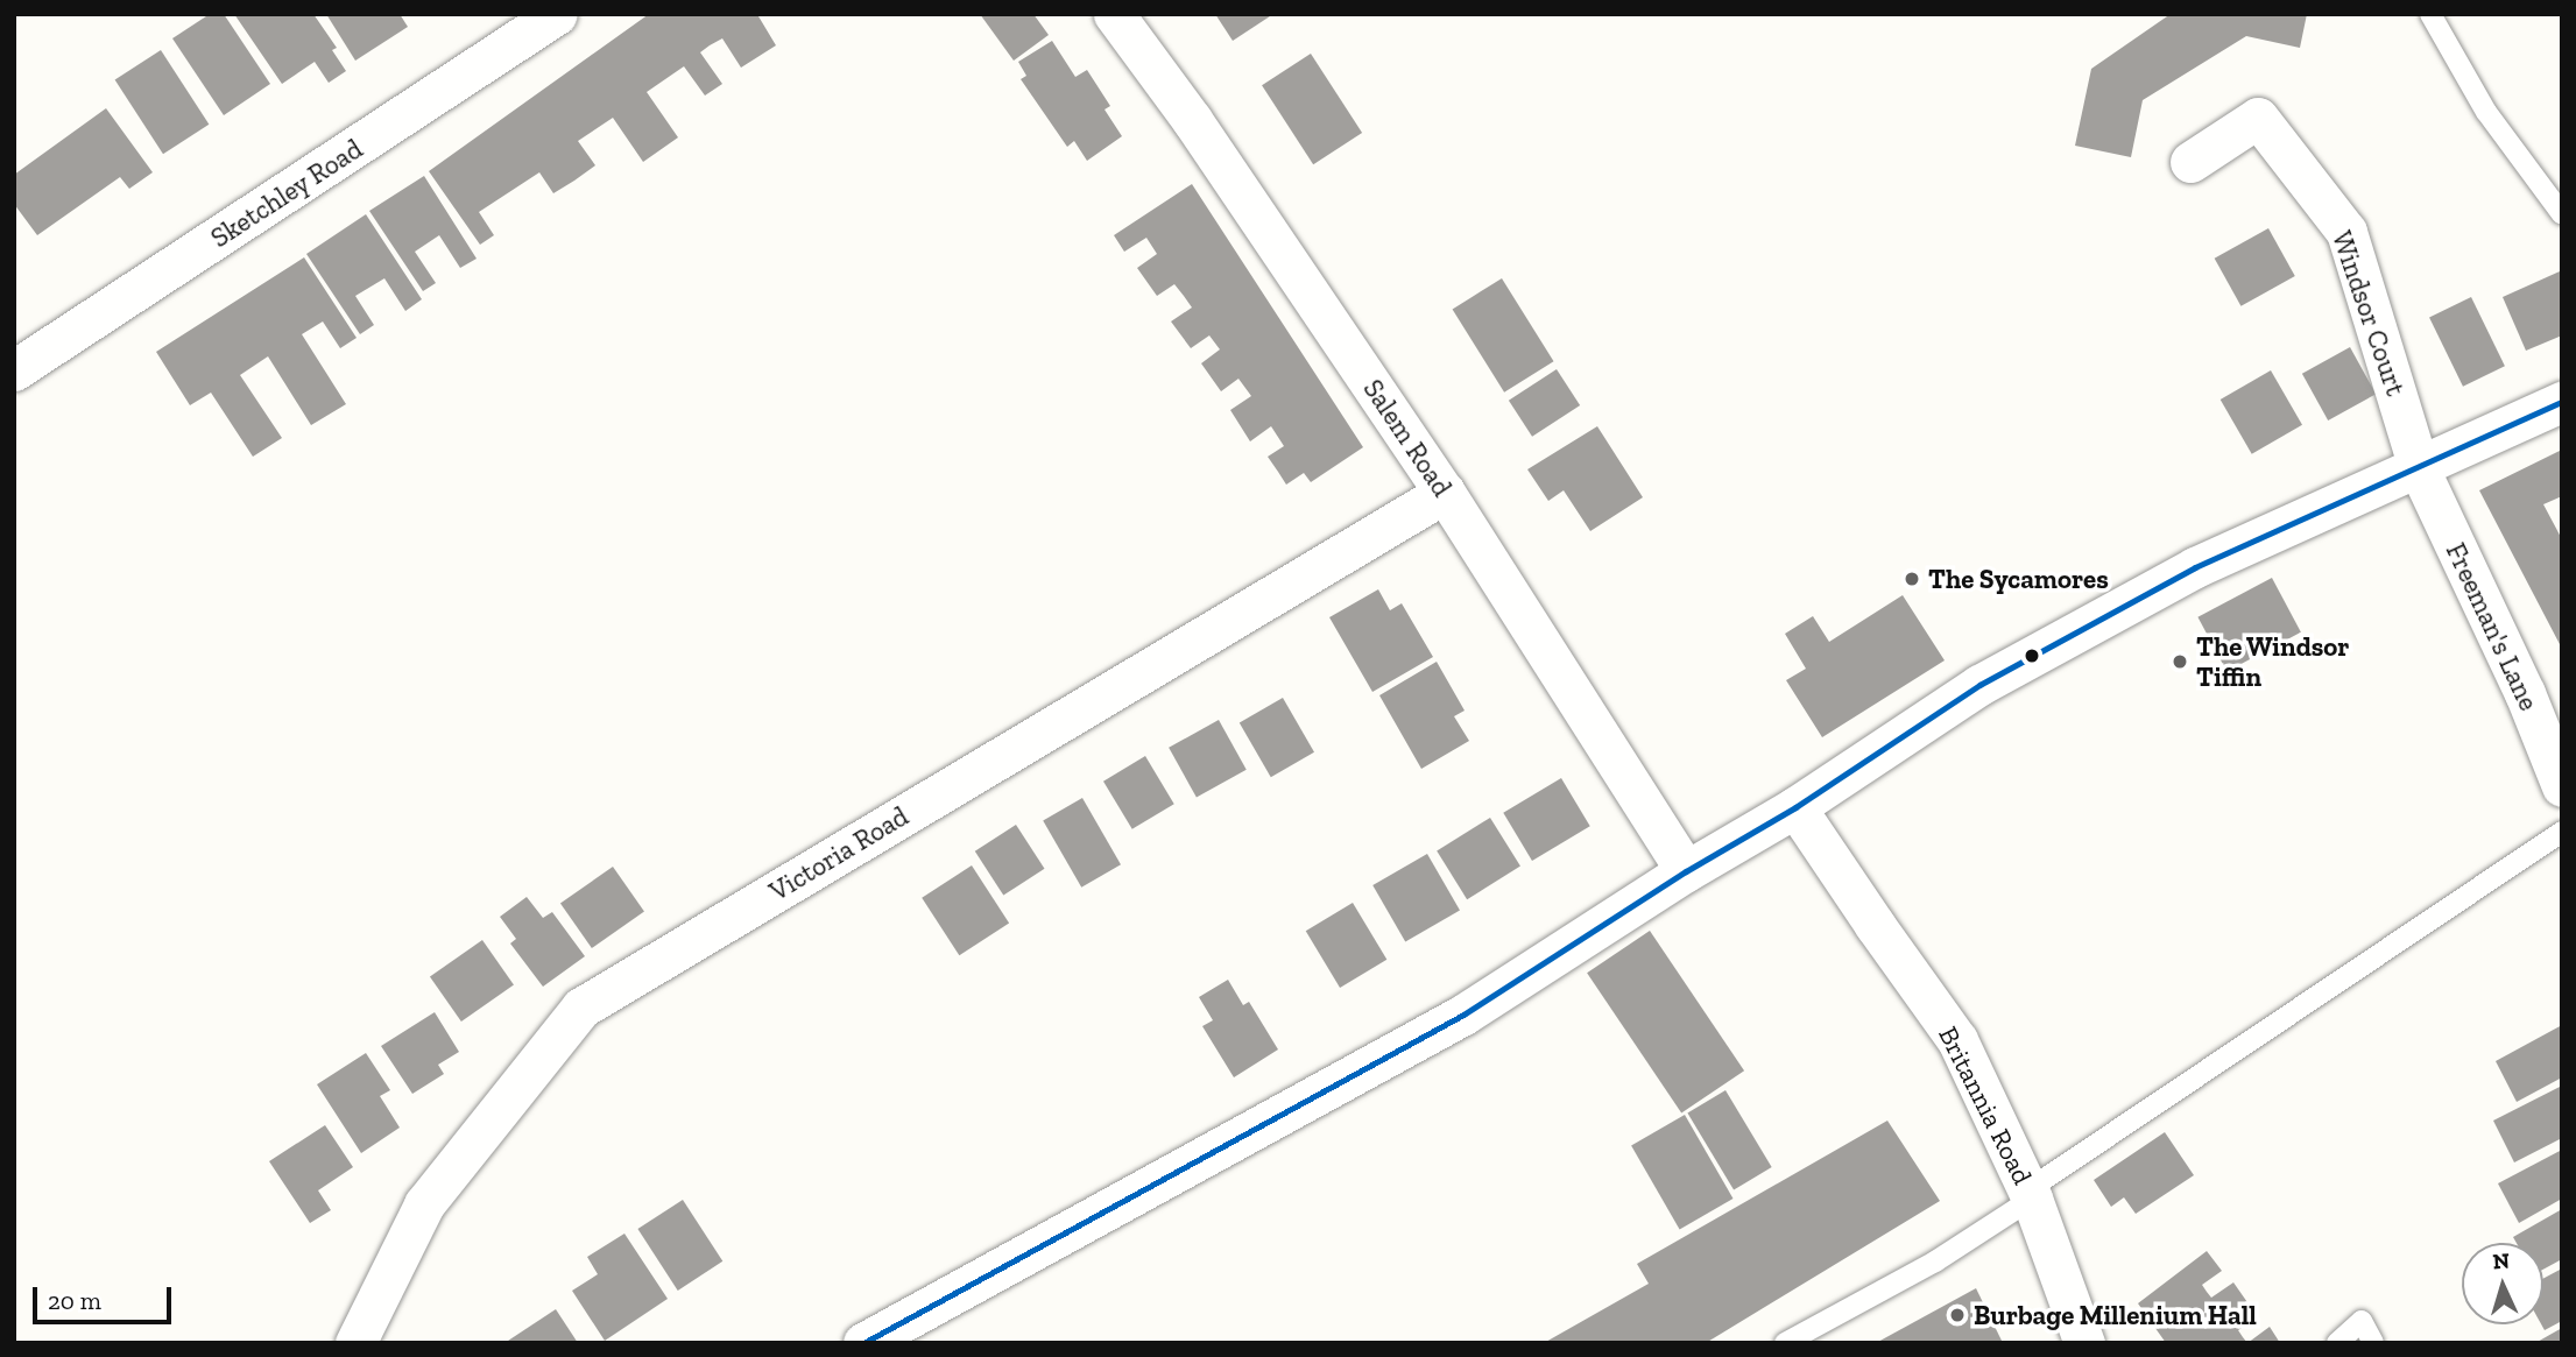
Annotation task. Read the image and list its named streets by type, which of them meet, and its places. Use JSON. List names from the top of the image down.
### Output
{
  "streets": {
    "street": [
      "Sketchley Road",
      "Windsor Court",
      "Salem Road",
      "Freeman's Lane",
      "Victoria Road",
      "Britannia Road"
    ]
  },
  "crossings": [
    ["Windsor Court", "Freeman's Lane"],
    ["Salem Road", "Victoria Road"]
  ],
  "places": ["The Sycamores", "The Windsor Tiffin", "Burbage Millenium Hall"],
  "scale_bar": "20 m",
  "north": "top"
}
